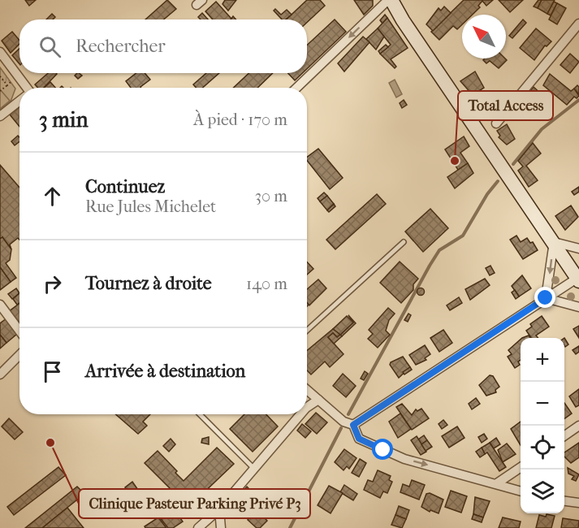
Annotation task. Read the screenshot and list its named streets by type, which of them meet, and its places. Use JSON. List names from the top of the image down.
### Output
{
  "places": ["Total Access", "Clinique Pasteur Parking Privé P3"],
  "north": "top left",
  "page": {
    "search": "Rechercher",
    "heading": ["3 min", "À pied · 170 m"],
    "list": [
      ["Continuez", "Rue Jules Michelet", "30 m"],
      ["Tournez à droite", "140 m"],
      "Arrivée à destination"
    ],
    "map_buttons": ["+", "−"]
  }
}
